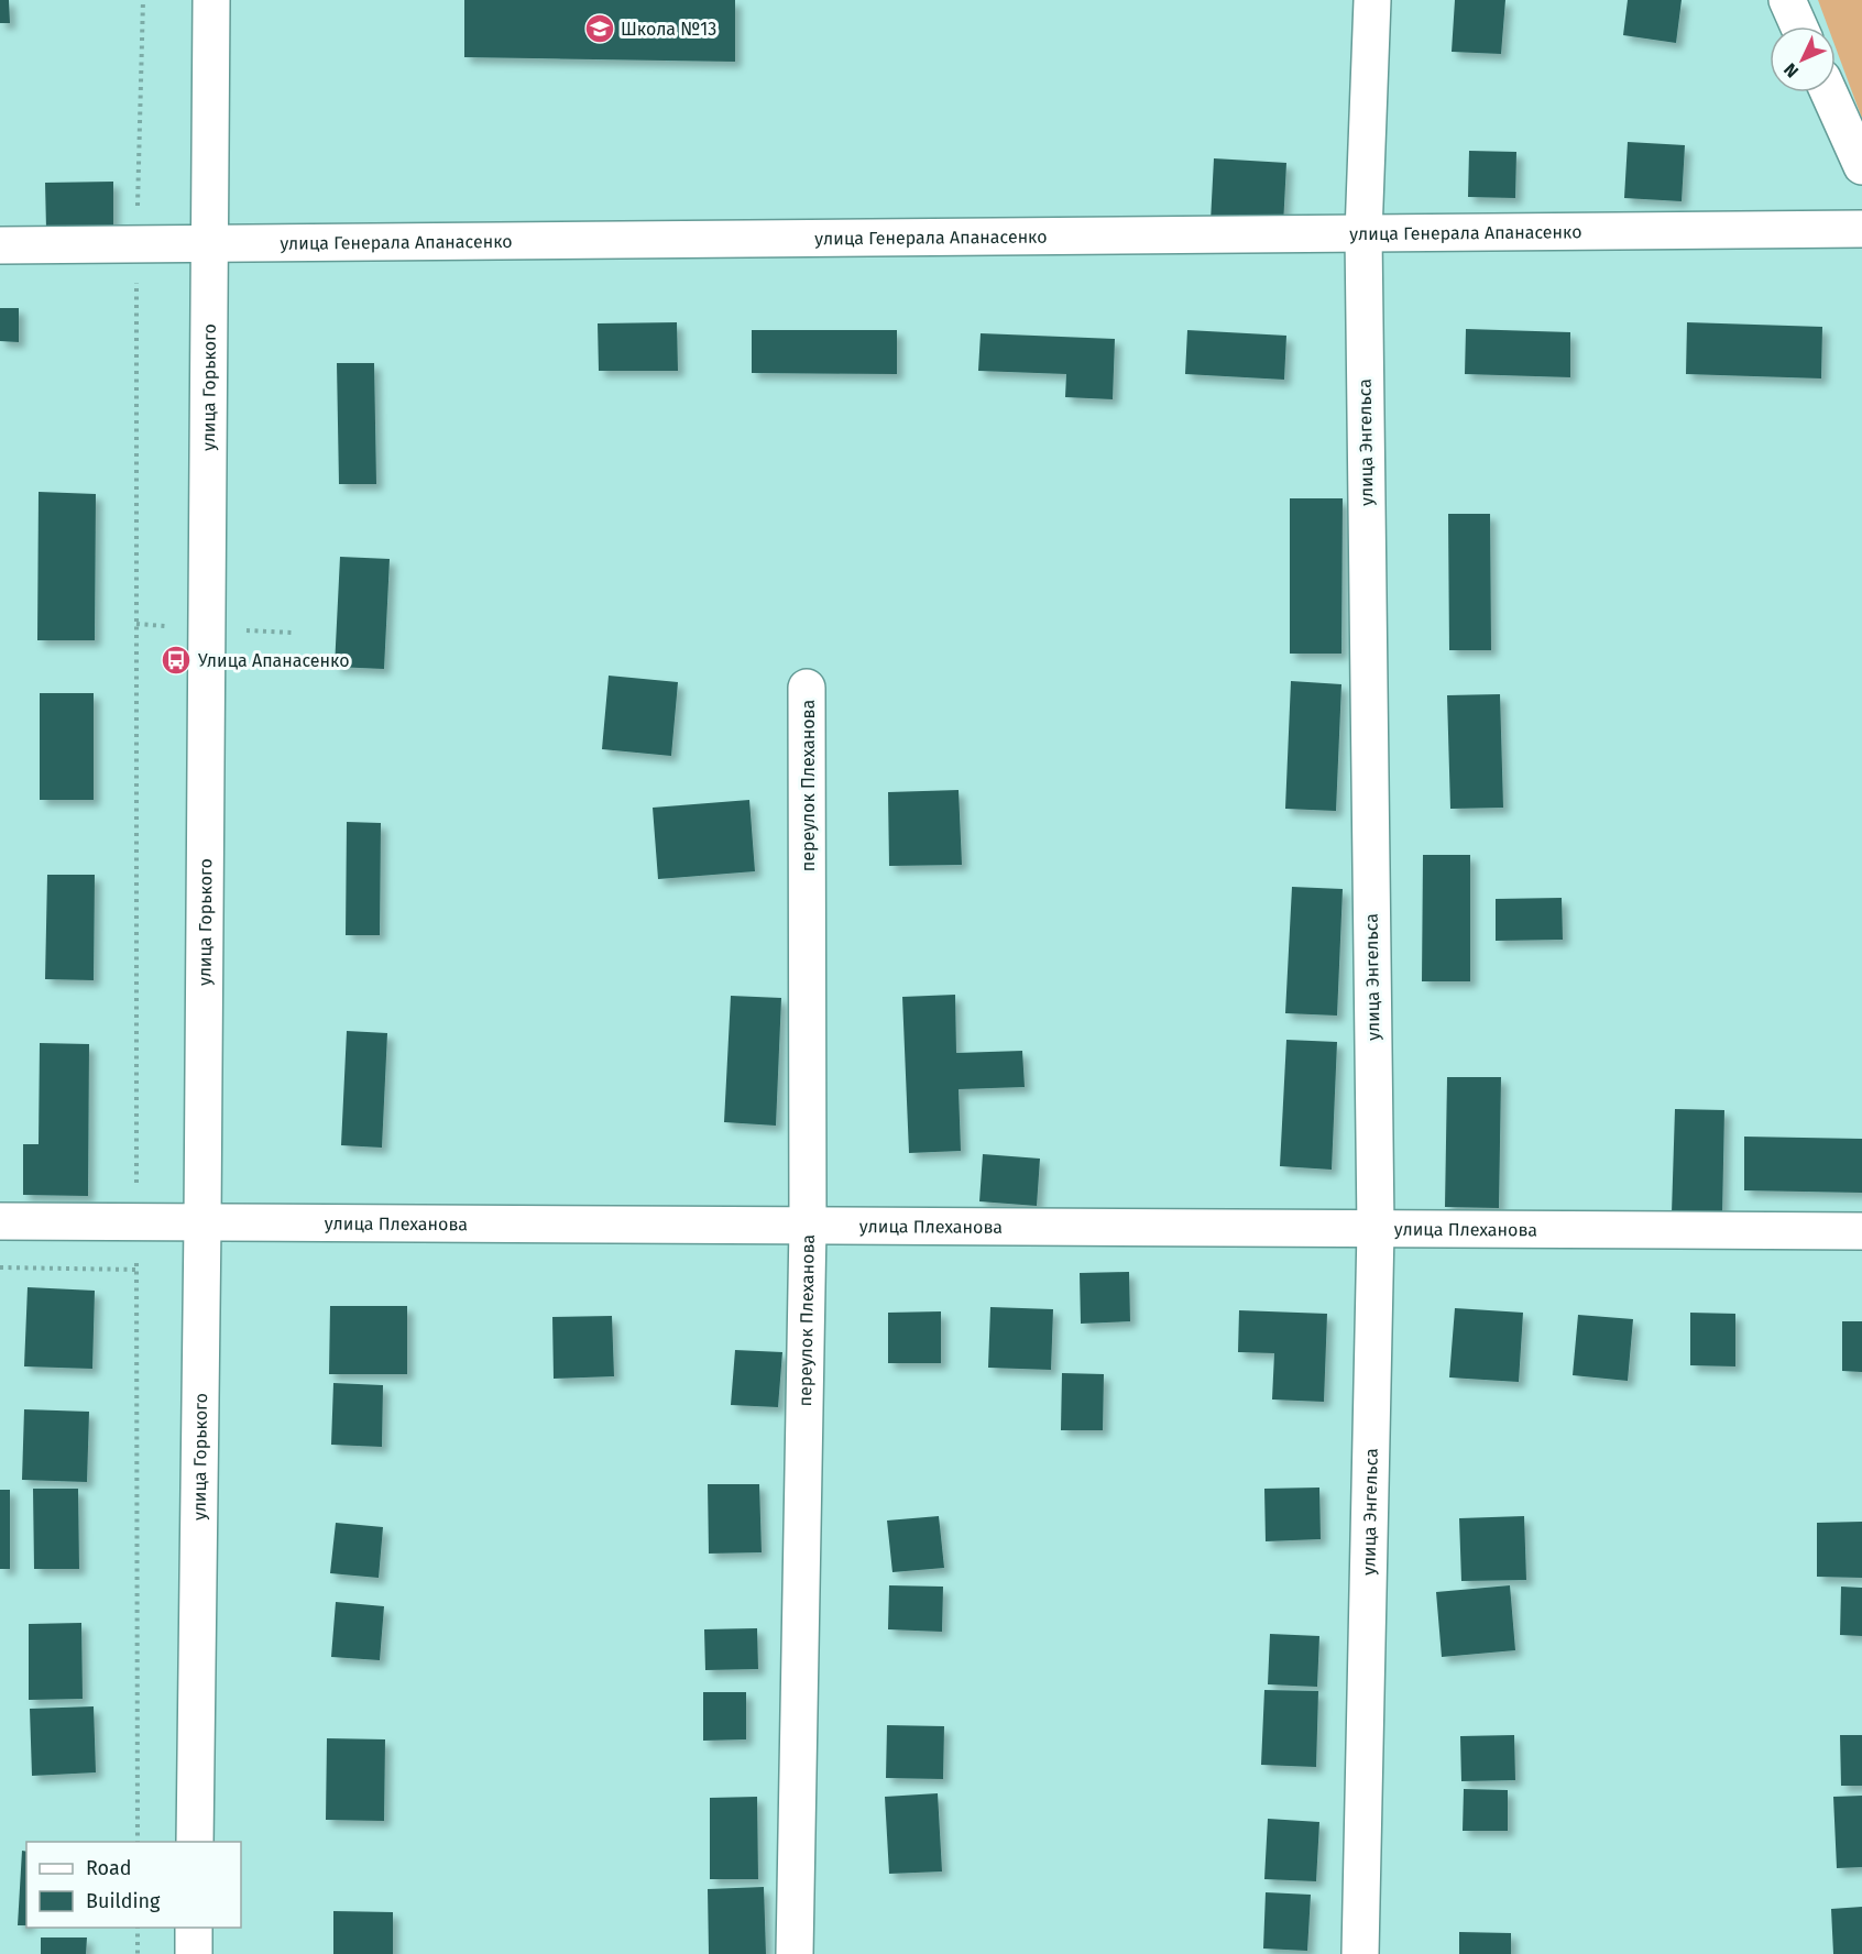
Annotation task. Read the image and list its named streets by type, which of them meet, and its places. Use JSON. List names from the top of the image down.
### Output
{
  "streets": {
    "street": [
      "улица Генерала Апанасенко",
      "улица Горького",
      "улица Энгельса",
      "переулок Плеханова",
      "улица Плеханова"
    ]
  },
  "crossings": [
    ["улица Генерала Апанасенко", "улица Горького"],
    ["улица Генерала Апанасенко", "улица Энгельса"],
    ["улица Горького", "улица Плеханова"],
    ["улица Энгельса", "улица Плеханова"],
    ["переулок Плеханова", "улица Плеханова"]
  ],
  "places": {
    "school or university": ["Школа №13"],
    "bus stop": ["Улица Апанасенко"]
  },
  "legend": ["Road", "Building"],
  "north": "bottom left"
}
